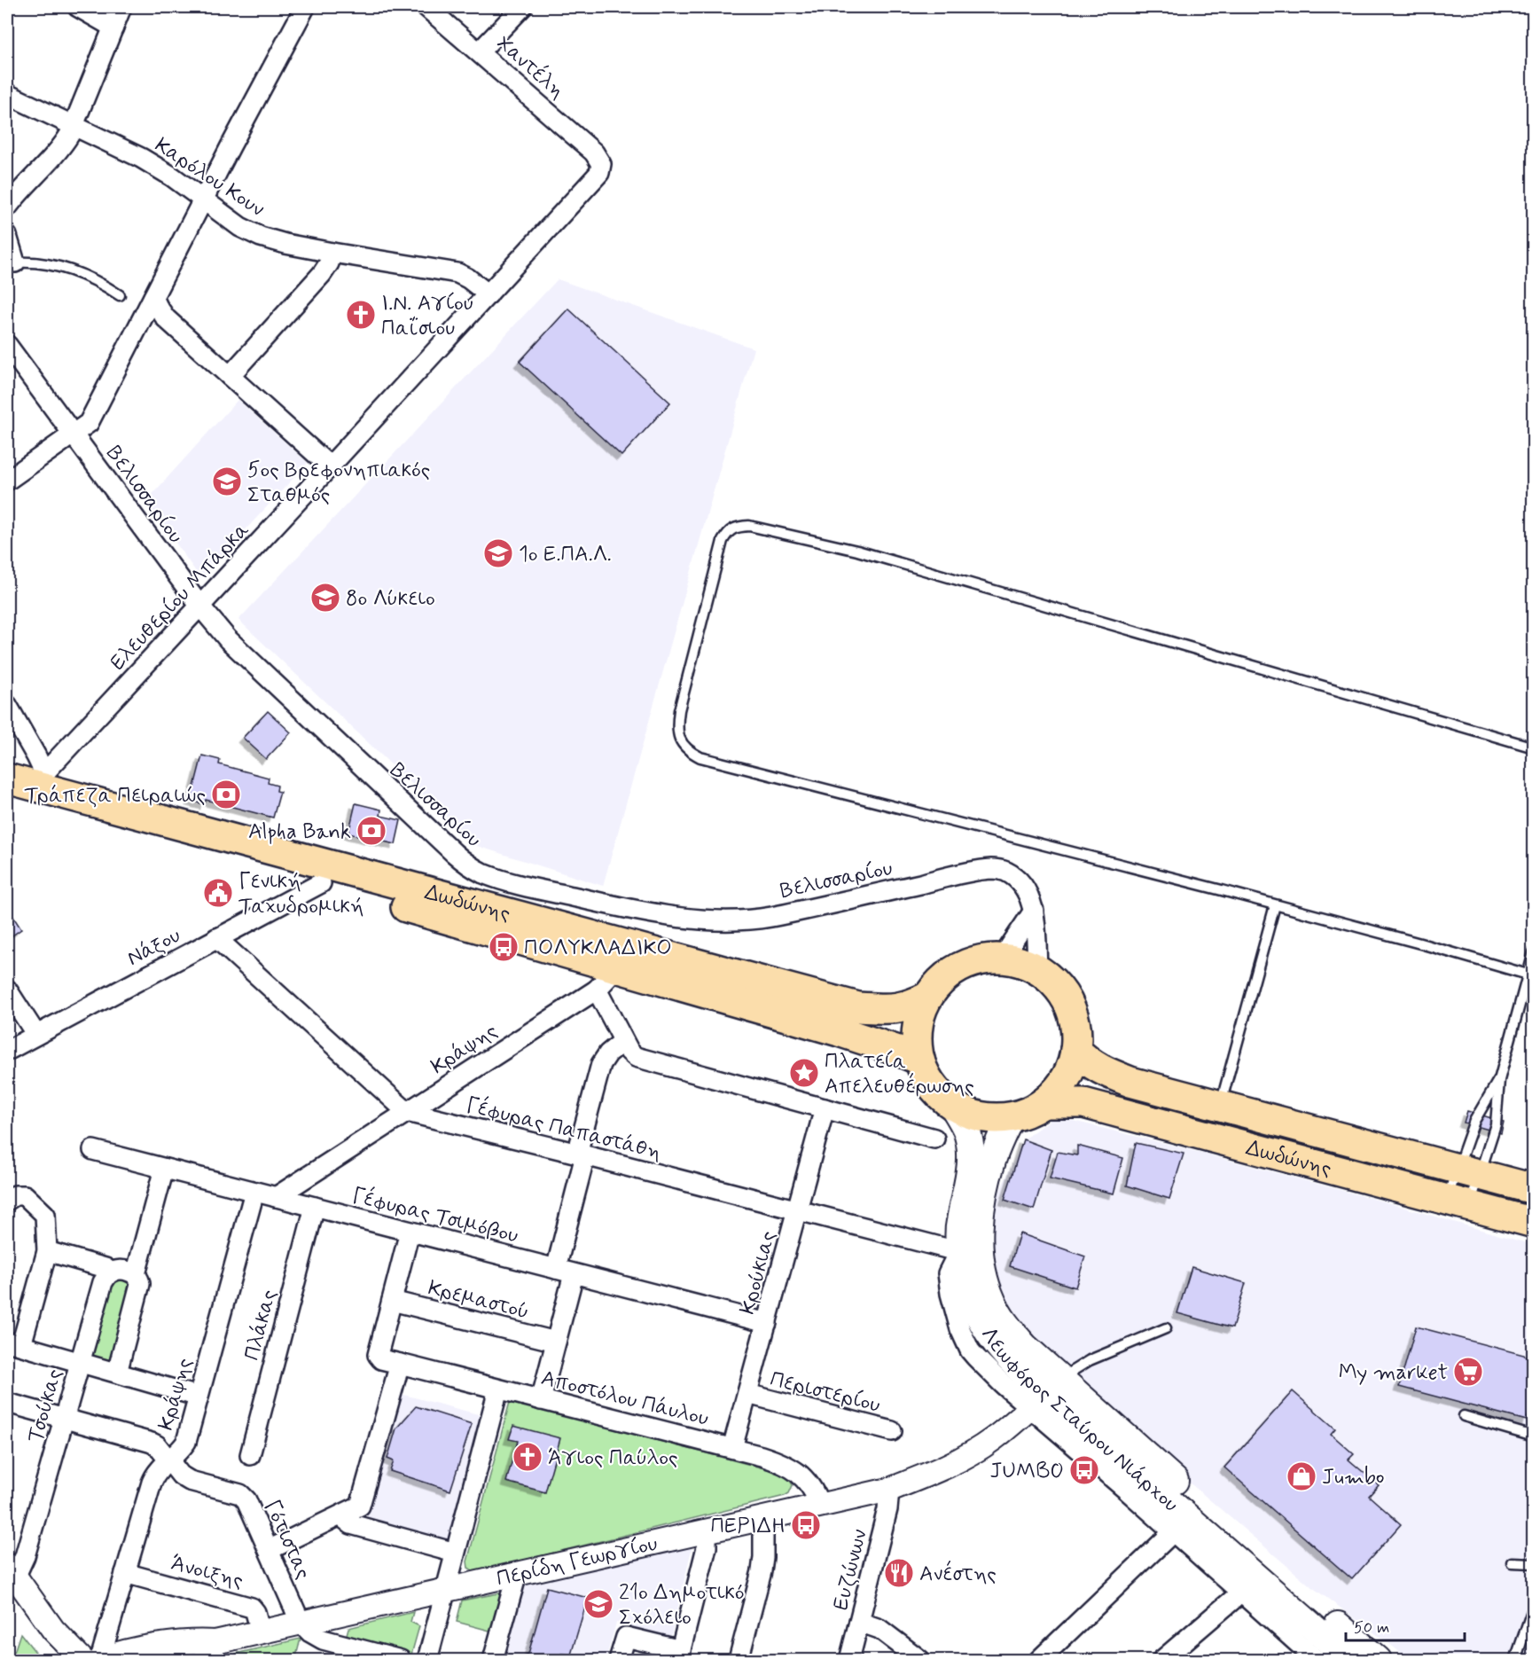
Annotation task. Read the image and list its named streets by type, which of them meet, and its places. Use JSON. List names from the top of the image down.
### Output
{
  "streets": {
    "main road": ["Δωδώνης", "Λεωφόρος Σταύρου Νιάρχου"],
    "street": [
      "Χαντέλη",
      "Καρόλου Κουν",
      "Βελισσαρίου",
      "Ελευθερίου Μπάρκα",
      "Νάξου",
      "Κράψης",
      "Γέφυρας Παπαστάθη",
      "Γέφυρας Τσιμόβου",
      "Κρούκιας",
      "Κρεμαστού",
      "Πλάκας",
      "Περιστερίου",
      "Αποστόλου Πάυλου",
      "Τσούκας",
      "Γότιστας",
      "Περίδη Γεωργίου",
      "Ευζώνων",
      "Άνοιξης"
    ]
  },
  "crossings": [
    ["Χαντέλη", "Ελευθερίου Μπάρκα"],
    ["Καρόλου Κουν", "Ελευθερίου Μπάρκα"],
    ["Βελισσαρίου", "Ελευθερίου Μπάρκα"],
    ["Βελισσαρίου", "Δωδώνης"],
    ["Βελισσαρίου", "Λεωφόρος Σταύρου Νιάρχου"],
    ["Ελευθερίου Μπάρκα", "Δωδώνης"],
    ["Δωδώνης", "Νάξου"],
    ["Δωδώνης", "Κράψης"],
    ["Δωδώνης", "Λεωφόρος Σταύρου Νιάρχου"],
    ["Νάξου", "Γέφυρας Παπαστάθη"],
    ["Κράψης", "Γέφυρας Παπαστάθη"],
    ["Κράψης", "Γέφυρας Τσιμόβου"],
    ["Κράψης", "Γότιστας"],
    ["Κράψης", "Περίδη Γεωργίου"],
    ["Κράψης", "Άνοιξης"],
    ["Γέφυρας Παπαστάθη", "Κρούκιας"],
    ["Γέφυρας Παπαστάθη", "Λεωφόρος Σταύρου Νιάρχου"],
    ["Γέφυρας Τσιμόβου", "Κρούκιας"],
    ["Γέφυρας Τσιμόβου", "Πλάκας"],
    ["Κρούκιας", "Περιστερίου"],
    ["Κρούκιας", "Αποστόλου Πάυλου"],
    ["Κρεμαστού", "Αποστόλου Πάυλου"],
    ["Αποστόλου Πάυλου", "Περίδη Γεωργίου"],
    ["Τσούκας", "Γότιστας"],
    ["Γότιστας", "Περίδη Γεωργίου"],
    ["Περίδη Γεωργίου", "Ευζώνων"],
    ["Περίδη Γεωργίου", "Άνοιξης"]
  ],
  "places": {
    "church": ["Ι.Ν. Αγίου Παΐσιου", "Άγιος Παύλος"],
    "school or university": [
      "5ος Βρεφονηπιακός Σταθμός",
      "1ο Ε.ΠΑ.Λ.",
      "8ο Λύκειο",
      "21ο Δημοτικό Σχόλειο"
    ],
    "bank": ["Τράπεζα Πειραιώς", "Alpha Bank"],
    "public building": ["Γενική Ταχυδρομική"],
    "bus stop": ["ΠΟΛΥΚΛΑΔΙΚΟ", "JUMBO", "ΠΕΡΙΔΗ"],
    "place": ["Πλατεία Απελευθέρωσης"],
    "supermarket": ["My market"],
    "shop": ["Jumbo"],
    "restaurant": ["Ανέστης"]
  },
  "scale_bar": "50 m"
}
